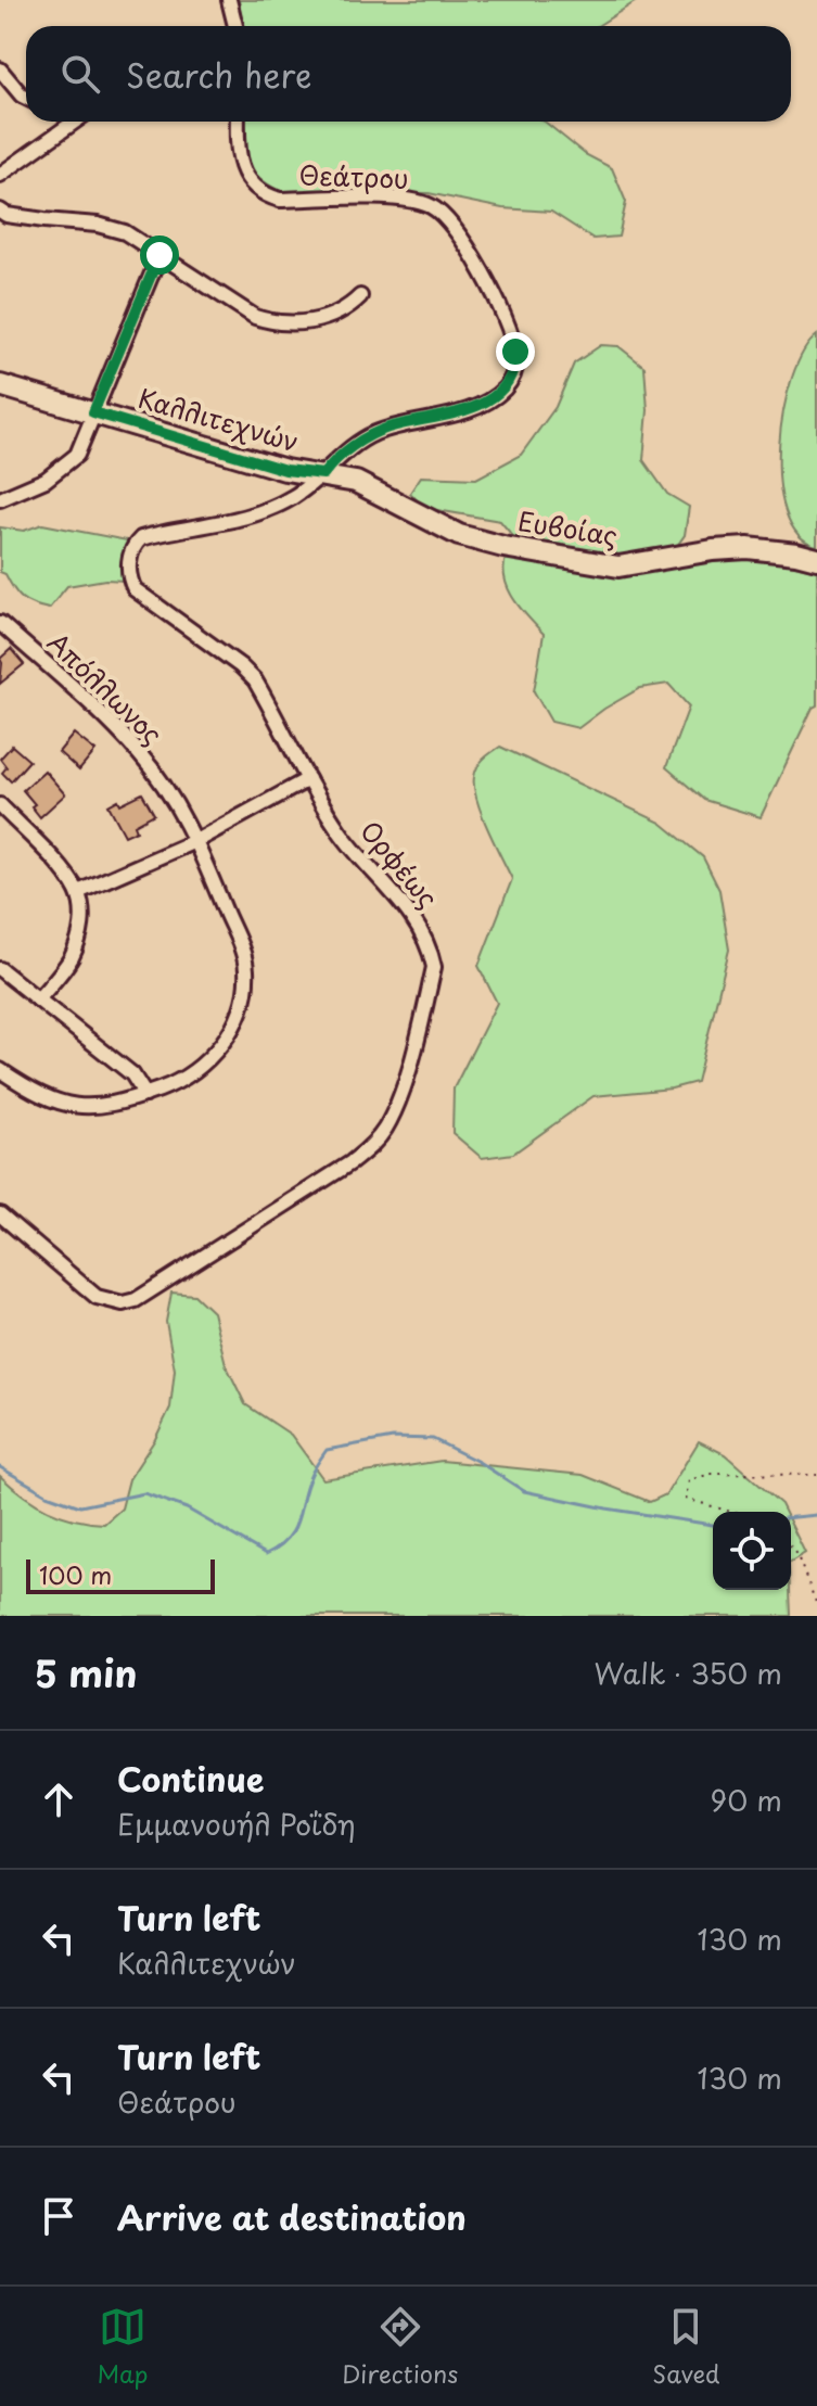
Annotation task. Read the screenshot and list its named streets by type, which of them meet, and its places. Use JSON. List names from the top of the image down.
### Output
{
  "streets": {
    "street": [
      "Θεάτρου",
      "Καλλιτεχνών",
      "Ευβοίας",
      "Απόλλωνος",
      "Ορφέως"
    ]
  },
  "crossings": [
    ["Θεάτρου", "Καλλιτεχνών"],
    ["Θεάτρου", "Ευβοίας"],
    ["Θεάτρου", "Ορφέως"],
    ["Καλλιτεχνών", "Ευβοίας"],
    ["Καλλιτεχνών", "Ορφέως"],
    ["Ευβοίας", "Ορφέως"]
  ],
  "scale_bar": "100 m",
  "page": {
    "search": "Search here",
    "scale": "100 m",
    "heading": ["5 min", "Walk · 350 m"],
    "list": [
      ["Continue", "Εμμανουήλ Ροΐδη", "90 m"],
      ["Turn left", "Καλλιτεχνών", "130 m"],
      ["Turn left", "Θεάτρου", "130 m"],
      "Arrive at destination"
    ],
    "nav": ["Map", "Directions", "Saved"]
  }
}
